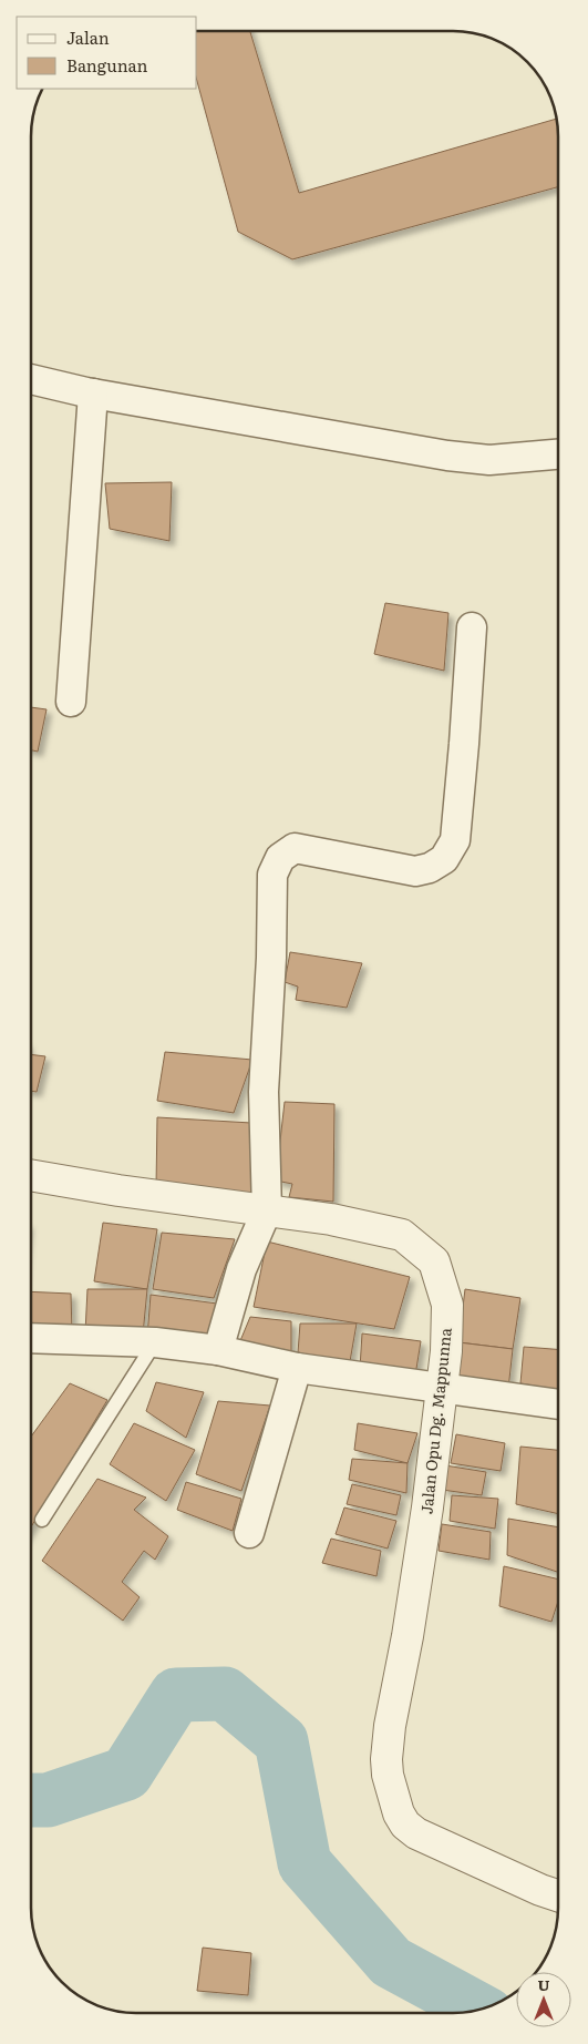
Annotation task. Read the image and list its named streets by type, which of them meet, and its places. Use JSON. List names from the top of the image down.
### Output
{
  "streets": {
    "street": ["Jalan Opu Dg. Mappunna"]
  },
  "legend": ["Jalan", "Bangunan"],
  "north": "top"
}
